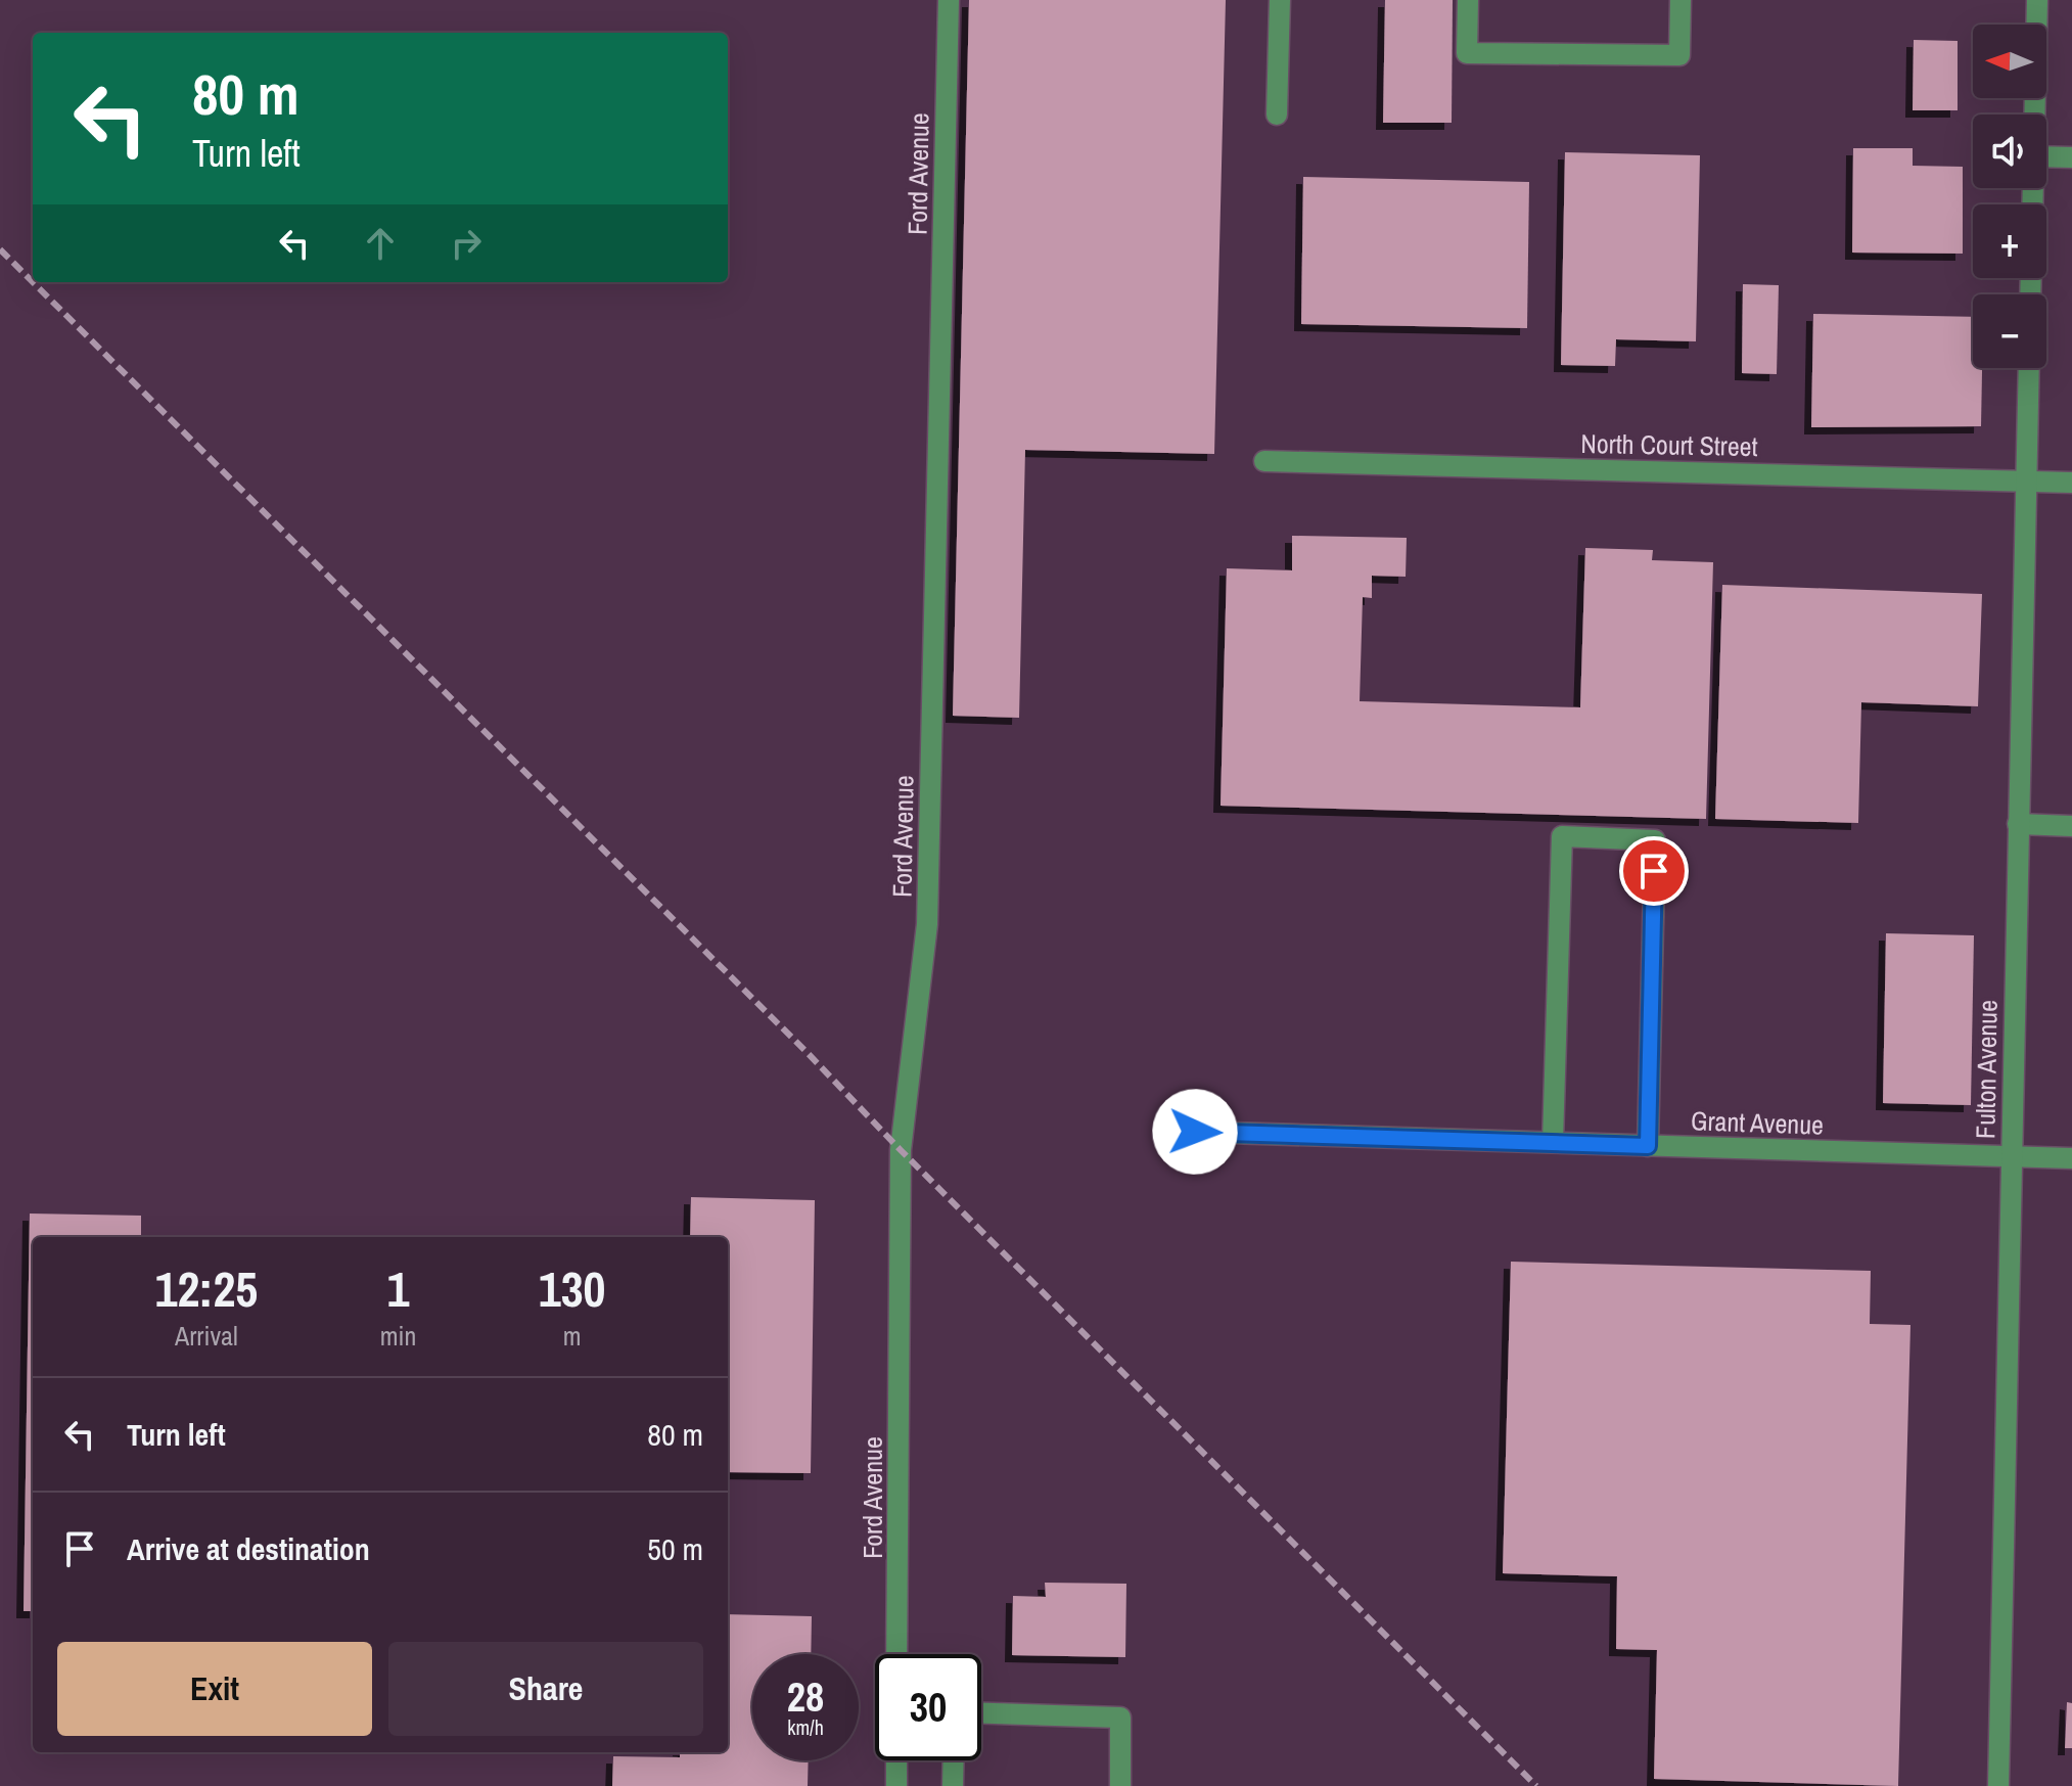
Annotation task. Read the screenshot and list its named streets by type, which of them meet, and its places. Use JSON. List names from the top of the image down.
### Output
{
  "streets": {
    "street": [
      "Ford Avenue",
      "North Court Street",
      "Fulton Avenue",
      "Grant Avenue"
    ]
  },
  "crossings": [
    ["North Court Street", "Fulton Avenue"],
    ["Fulton Avenue", "Grant Avenue"]
  ],
  "north": "left",
  "page": {
    "map_buttons": ["+", "−"],
    "turn": ["80 m", "Turn left"],
    "eta": [
      "12:25",
      "Arrival",
      "1",
      "min",
      "130",
      "m"
    ],
    "list": [
      {
        "name": "Turn left",
        "value": "80 m"
      },
      {
        "name": "Arrive at destination",
        "value": "50 m"
      }
    ],
    "buttons": ["Exit", "Share"],
    "speed": "28 km/h",
    "limit": "30"
  }
}
